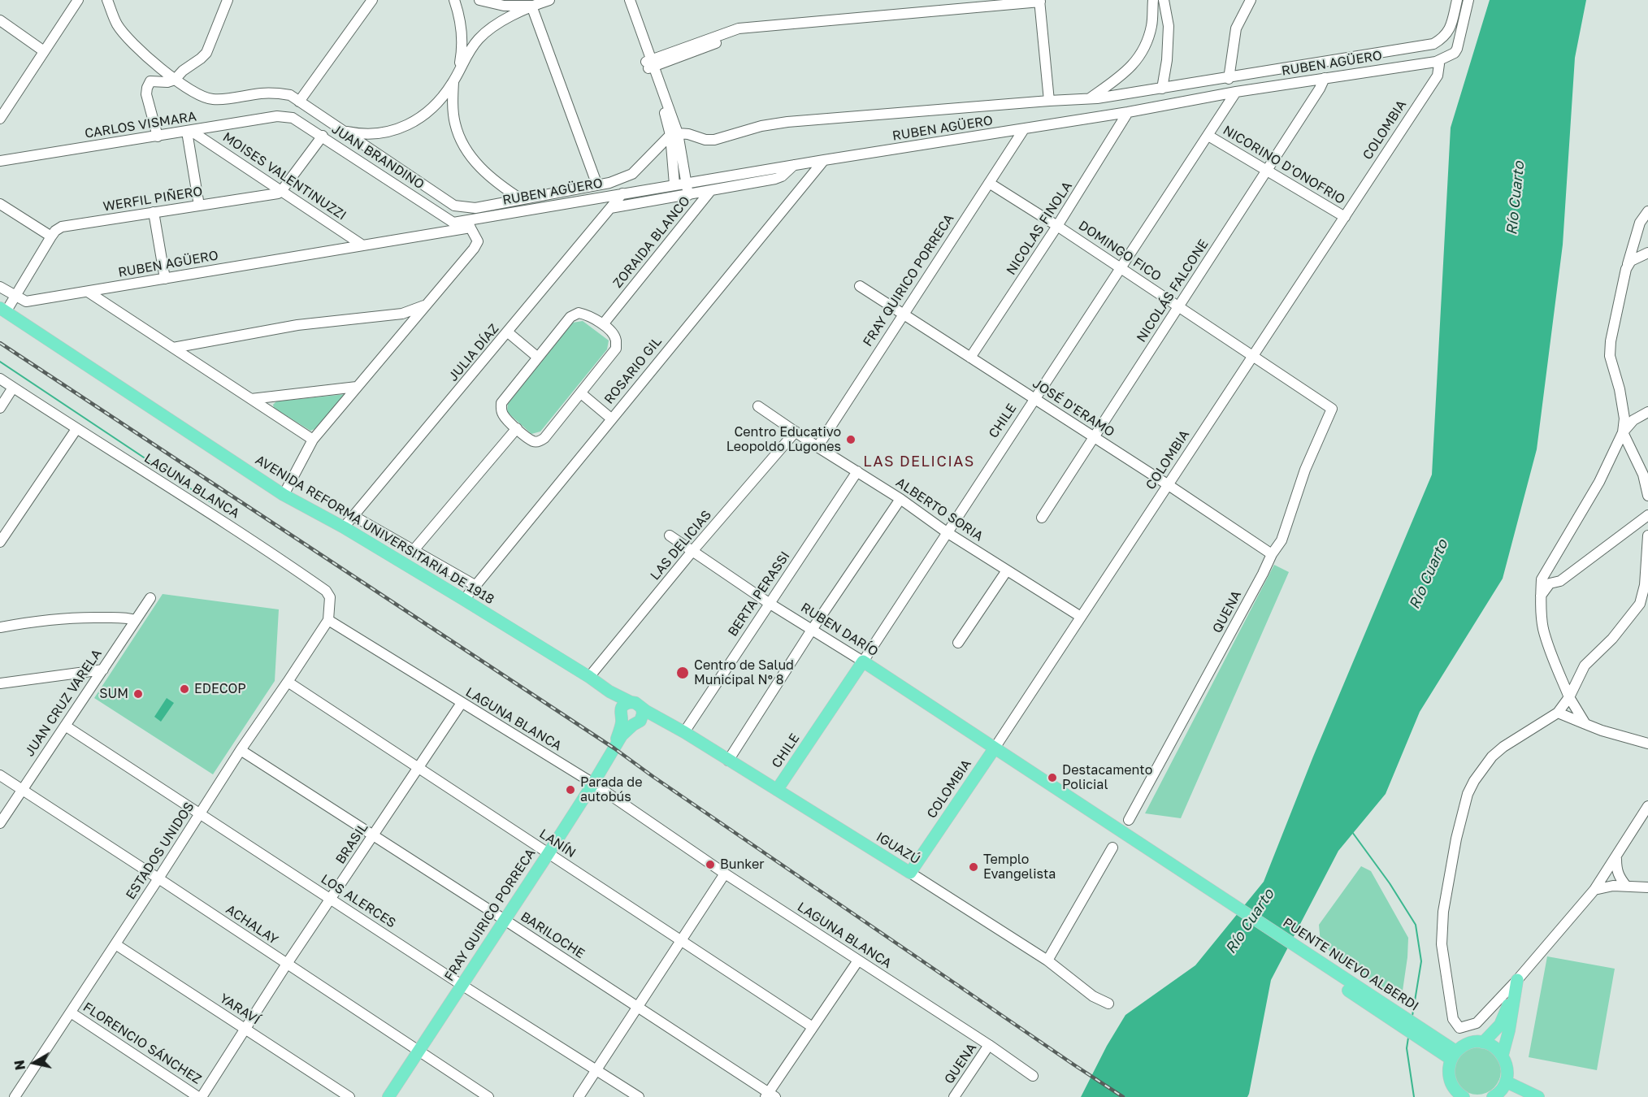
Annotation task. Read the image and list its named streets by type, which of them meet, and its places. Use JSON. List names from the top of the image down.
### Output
{
  "streets": {
    "main road": [
      "COLOMBIA",
      "FRAY QUIRICO PORRECA",
      "CHILE",
      "AVENIDA REFORMA UNIVERSITARIA DE 1918",
      "RUBEN DARÍO",
      "IGUAZÚ",
      "PUENTE NUEVO ALBERDI"
    ],
    "street": [
      "RUBEN AGÜERO",
      "CARLOS VISMARA",
      "JUAN BRANDINO",
      "NICORINO D'ONOFRIO",
      "MOISES VALENTINUZZI",
      "WERFIL PIÑERO",
      "NICOLAS FINOLA",
      "ZORAIDA BLANCO",
      "DOMINGO FICO",
      "NICOLÁS FALCONE",
      "JULIA DÍAZ",
      "ROSARIO GIL",
      "JOSÉ D'ERAMO",
      "LAGUNA BLANCA",
      "ALBERTO SORIA",
      "LAS DELICIAS",
      "BERTA PERASSI",
      "QUENA",
      "JUAN CRUZ VARELA",
      "BRASIL",
      "LANÍN",
      "ESTADOS UNIDOS",
      "LOS ALERCES",
      "ACHALAY",
      "BARILOCHE",
      "YARAVÍ",
      "FLORENCIO SÁNCHEZ"
    ]
  },
  "crossings": [
    ["RUBEN AGÜERO", "COLOMBIA"],
    ["RUBEN AGÜERO", "JUAN BRANDINO"],
    ["RUBEN AGÜERO", "MOISES VALENTINUZZI"],
    ["RUBEN AGÜERO", "NICOLAS FINOLA"],
    ["RUBEN AGÜERO", "ZORAIDA BLANCO"],
    ["RUBEN AGÜERO", "FRAY QUIRICO PORRECA"],
    ["RUBEN AGÜERO", "NICOLÁS FALCONE"],
    ["RUBEN AGÜERO", "JULIA DÍAZ"],
    ["RUBEN AGÜERO", "ROSARIO GIL"],
    ["RUBEN AGÜERO", "CHILE"],
    ["CARLOS VISMARA", "JUAN BRANDINO"],
    ["CARLOS VISMARA", "MOISES VALENTINUZZI"],
    ["COLOMBIA", "NICORINO D'ONOFRIO"],
    ["COLOMBIA", "DOMINGO FICO"],
    ["COLOMBIA", "JOSÉ D'ERAMO"],
    ["COLOMBIA", "ALBERTO SORIA"],
    ["COLOMBIA", "RUBEN DARÍO"],
    ["COLOMBIA", "IGUAZÚ"],
    ["NICORINO D'ONOFRIO", "NICOLÁS FALCONE"],
    ["NICORINO D'ONOFRIO", "CHILE"],
    ["MOISES VALENTINUZZI", "WERFIL PIÑERO"],
    ["NICOLAS FINOLA", "DOMINGO FICO"],
    ["NICOLAS FINOLA", "JOSÉ D'ERAMO"],
    ["DOMINGO FICO", "FRAY QUIRICO PORRECA"],
    ["DOMINGO FICO", "NICOLÁS FALCONE"],
    ["DOMINGO FICO", "CHILE"],
    ["DOMINGO FICO", "QUENA"],
    ["FRAY QUIRICO PORRECA", "JOSÉ D'ERAMO"],
    ["FRAY QUIRICO PORRECA", "LAGUNA BLANCA"],
    ["FRAY QUIRICO PORRECA", "ALBERTO SORIA"],
    ["FRAY QUIRICO PORRECA", "LANÍN"],
    ["FRAY QUIRICO PORRECA", "IGUAZÚ"],
    ["FRAY QUIRICO PORRECA", "LOS ALERCES"],
    ["FRAY QUIRICO PORRECA", "ACHALAY"],
    ["FRAY QUIRICO PORRECA", "BARILOCHE"],
    ["NICOLÁS FALCONE", "JOSÉ D'ERAMO"],
    ["JULIA DÍAZ", "AVENIDA REFORMA UNIVERSITARIA DE 1918"],
    ["ROSARIO GIL", "AVENIDA REFORMA UNIVERSITARIA DE 1918"],
    ["JOSÉ D'ERAMO", "CHILE"],
    ["JOSÉ D'ERAMO", "QUENA"],
    ["CHILE", "ALBERTO SORIA"],
    ["CHILE", "RUBEN DARÍO"],
    ["CHILE", "IGUAZÚ"],
    ["LAGUNA BLANCA", "QUENA"],
    ["LAGUNA BLANCA", "BRASIL"],
    ["LAGUNA BLANCA", "ESTADOS UNIDOS"],
    ["ALBERTO SORIA", "LAS DELICIAS"],
    ["ALBERTO SORIA", "BERTA PERASSI"],
    ["AVENIDA REFORMA UNIVERSITARIA DE 1918", "LAS DELICIAS"],
    ["LAS DELICIAS", "RUBEN DARÍO"],
    ["BERTA PERASSI", "RUBEN DARÍO"],
    ["BERTA PERASSI", "IGUAZÚ"],
    ["RUBEN DARÍO", "PUENTE NUEVO ALBERDI"],
    ["JUAN CRUZ VARELA", "LOS ALERCES"],
    ["JUAN CRUZ VARELA", "ACHALAY"],
    ["BRASIL", "LANÍN"],
    ["BRASIL", "LOS ALERCES"],
    ["BRASIL", "ACHALAY"],
    ["BRASIL", "BARILOCHE"],
    ["BRASIL", "YARAVÍ"],
    ["BRASIL", "FLORENCIO SÁNCHEZ"],
    ["LANÍN", "ESTADOS UNIDOS"],
    ["ESTADOS UNIDOS", "LOS ALERCES"],
    ["ESTADOS UNIDOS", "ACHALAY"],
    ["ESTADOS UNIDOS", "BARILOCHE"],
    ["ESTADOS UNIDOS", "YARAVÍ"],
    ["ESTADOS UNIDOS", "FLORENCIO SÁNCHEZ"]
  ],
  "districts": ["LAS DELICIAS"],
  "water": ["Río Cuarto"],
  "places": [
    "Centro Educativo Leopoldo Lugones",
    "Centro de Salud Municipal Nº 8",
    "EDECOP",
    "SUM",
    "Destacamento Policial",
    "Parada de autobús",
    "Bunker",
    "Templo Evangelista"
  ],
  "north": "left"
}
